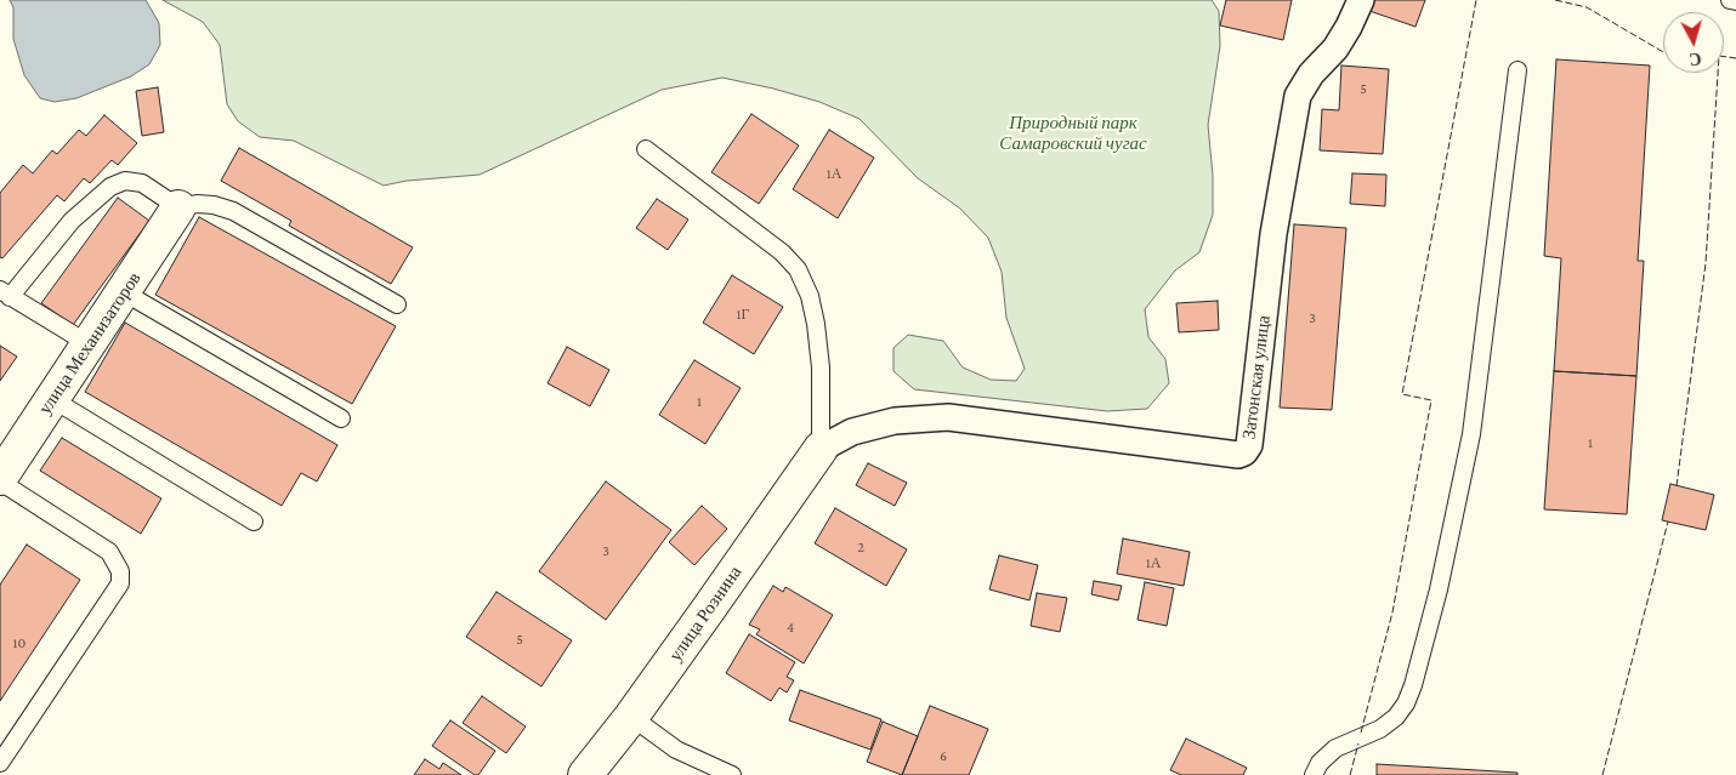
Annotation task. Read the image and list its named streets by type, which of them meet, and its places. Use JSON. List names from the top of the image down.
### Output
{
  "streets": {
    "street": ["улица Механизаторов", "Затонская улица", "улица Рознина"]
  },
  "crossings": [
    ["Затонская улица", "улица Рознина"]
  ],
  "parks": ["Природный парк Самаровский чугас"],
  "house_numbers": [
    "5",
    "1А",
    "1Г",
    "3",
    "1",
    "1",
    "2",
    "3",
    "1А",
    "4",
    "5",
    "10",
    "6"
  ],
  "north": "bottom"
}
